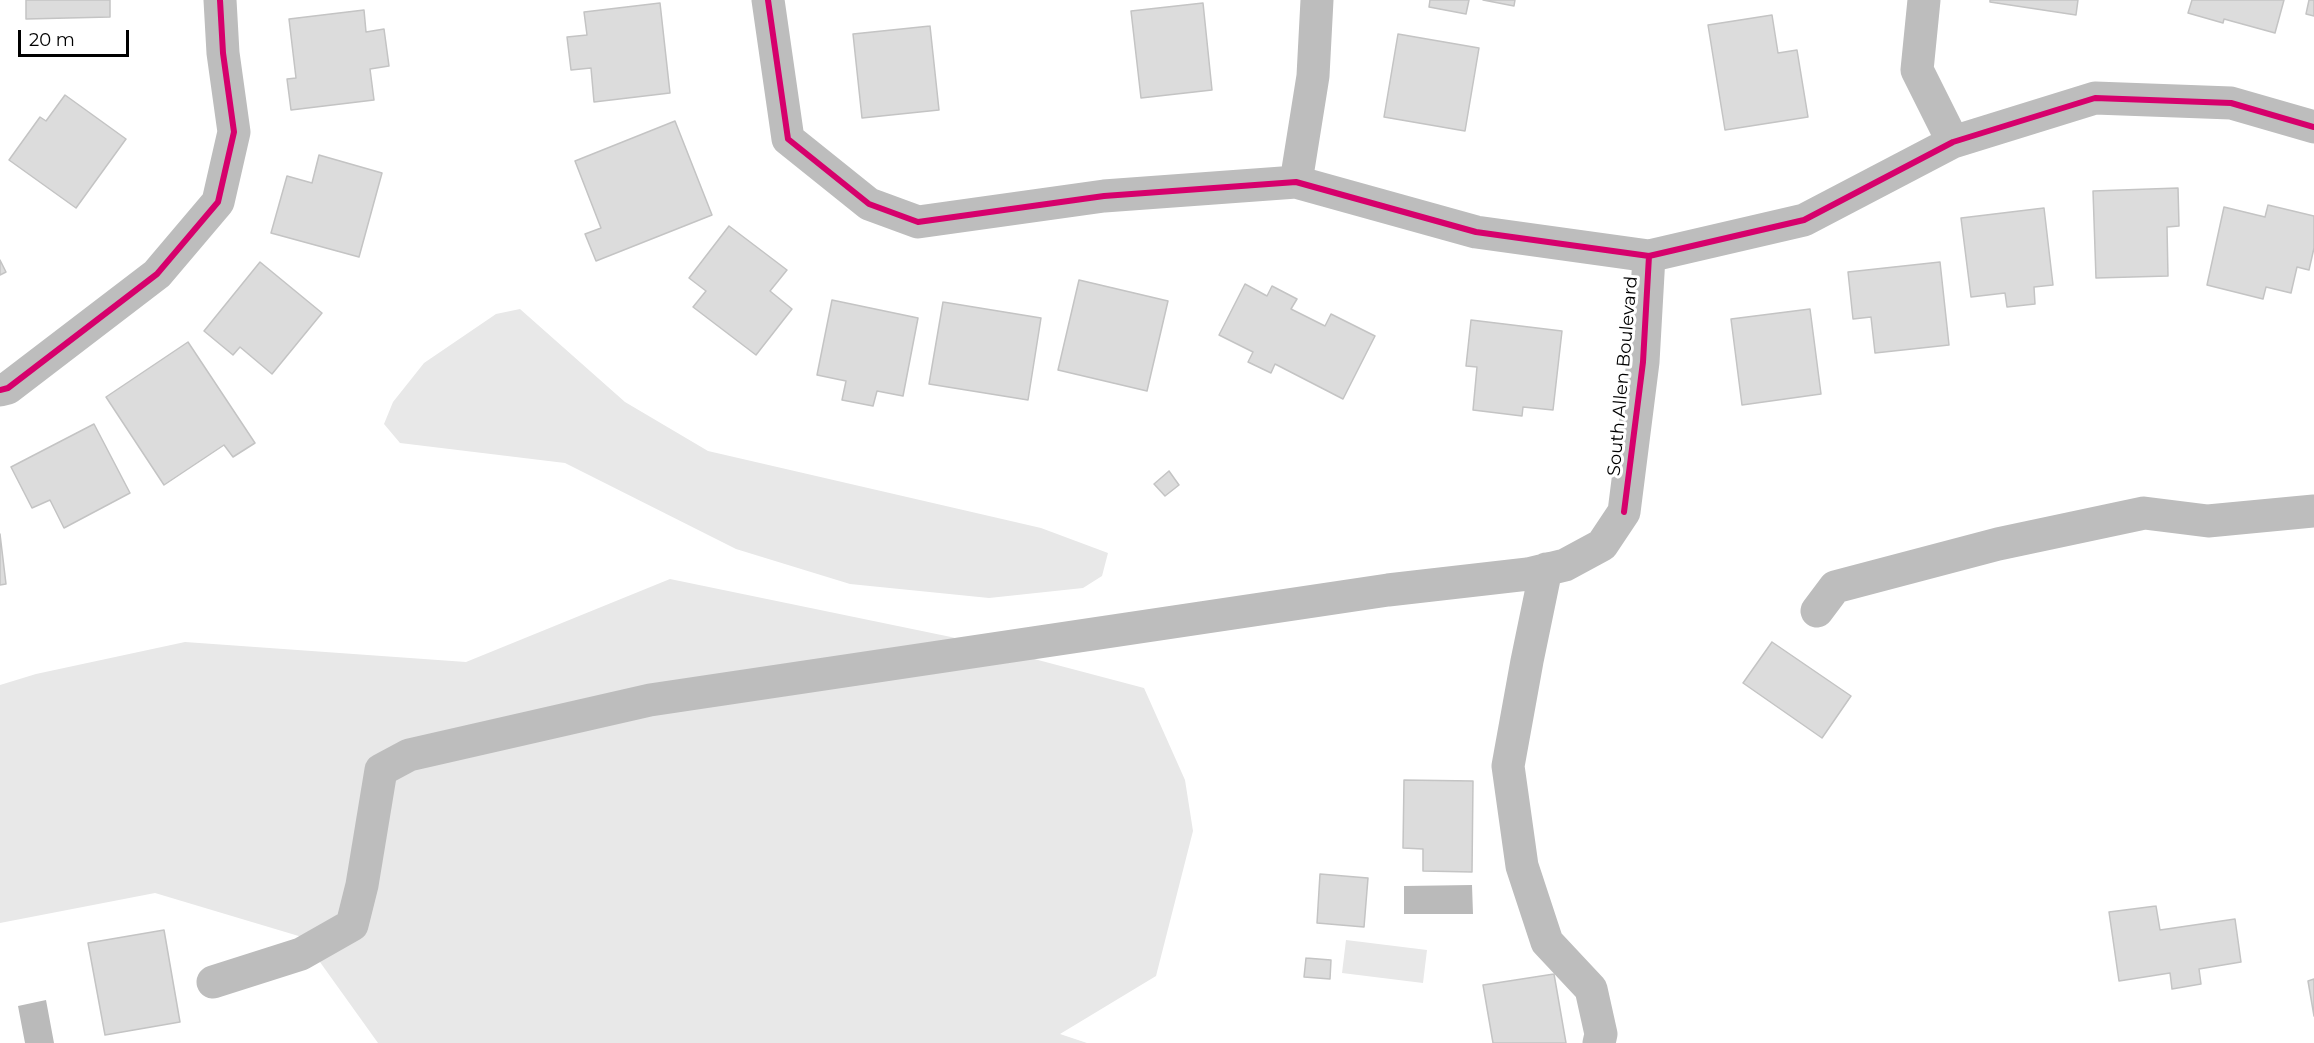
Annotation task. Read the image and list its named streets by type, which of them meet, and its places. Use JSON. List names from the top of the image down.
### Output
{
  "streets": {
    "street": ["South Allen Boulevard"]
  },
  "scale_bar": "20 m"
}
